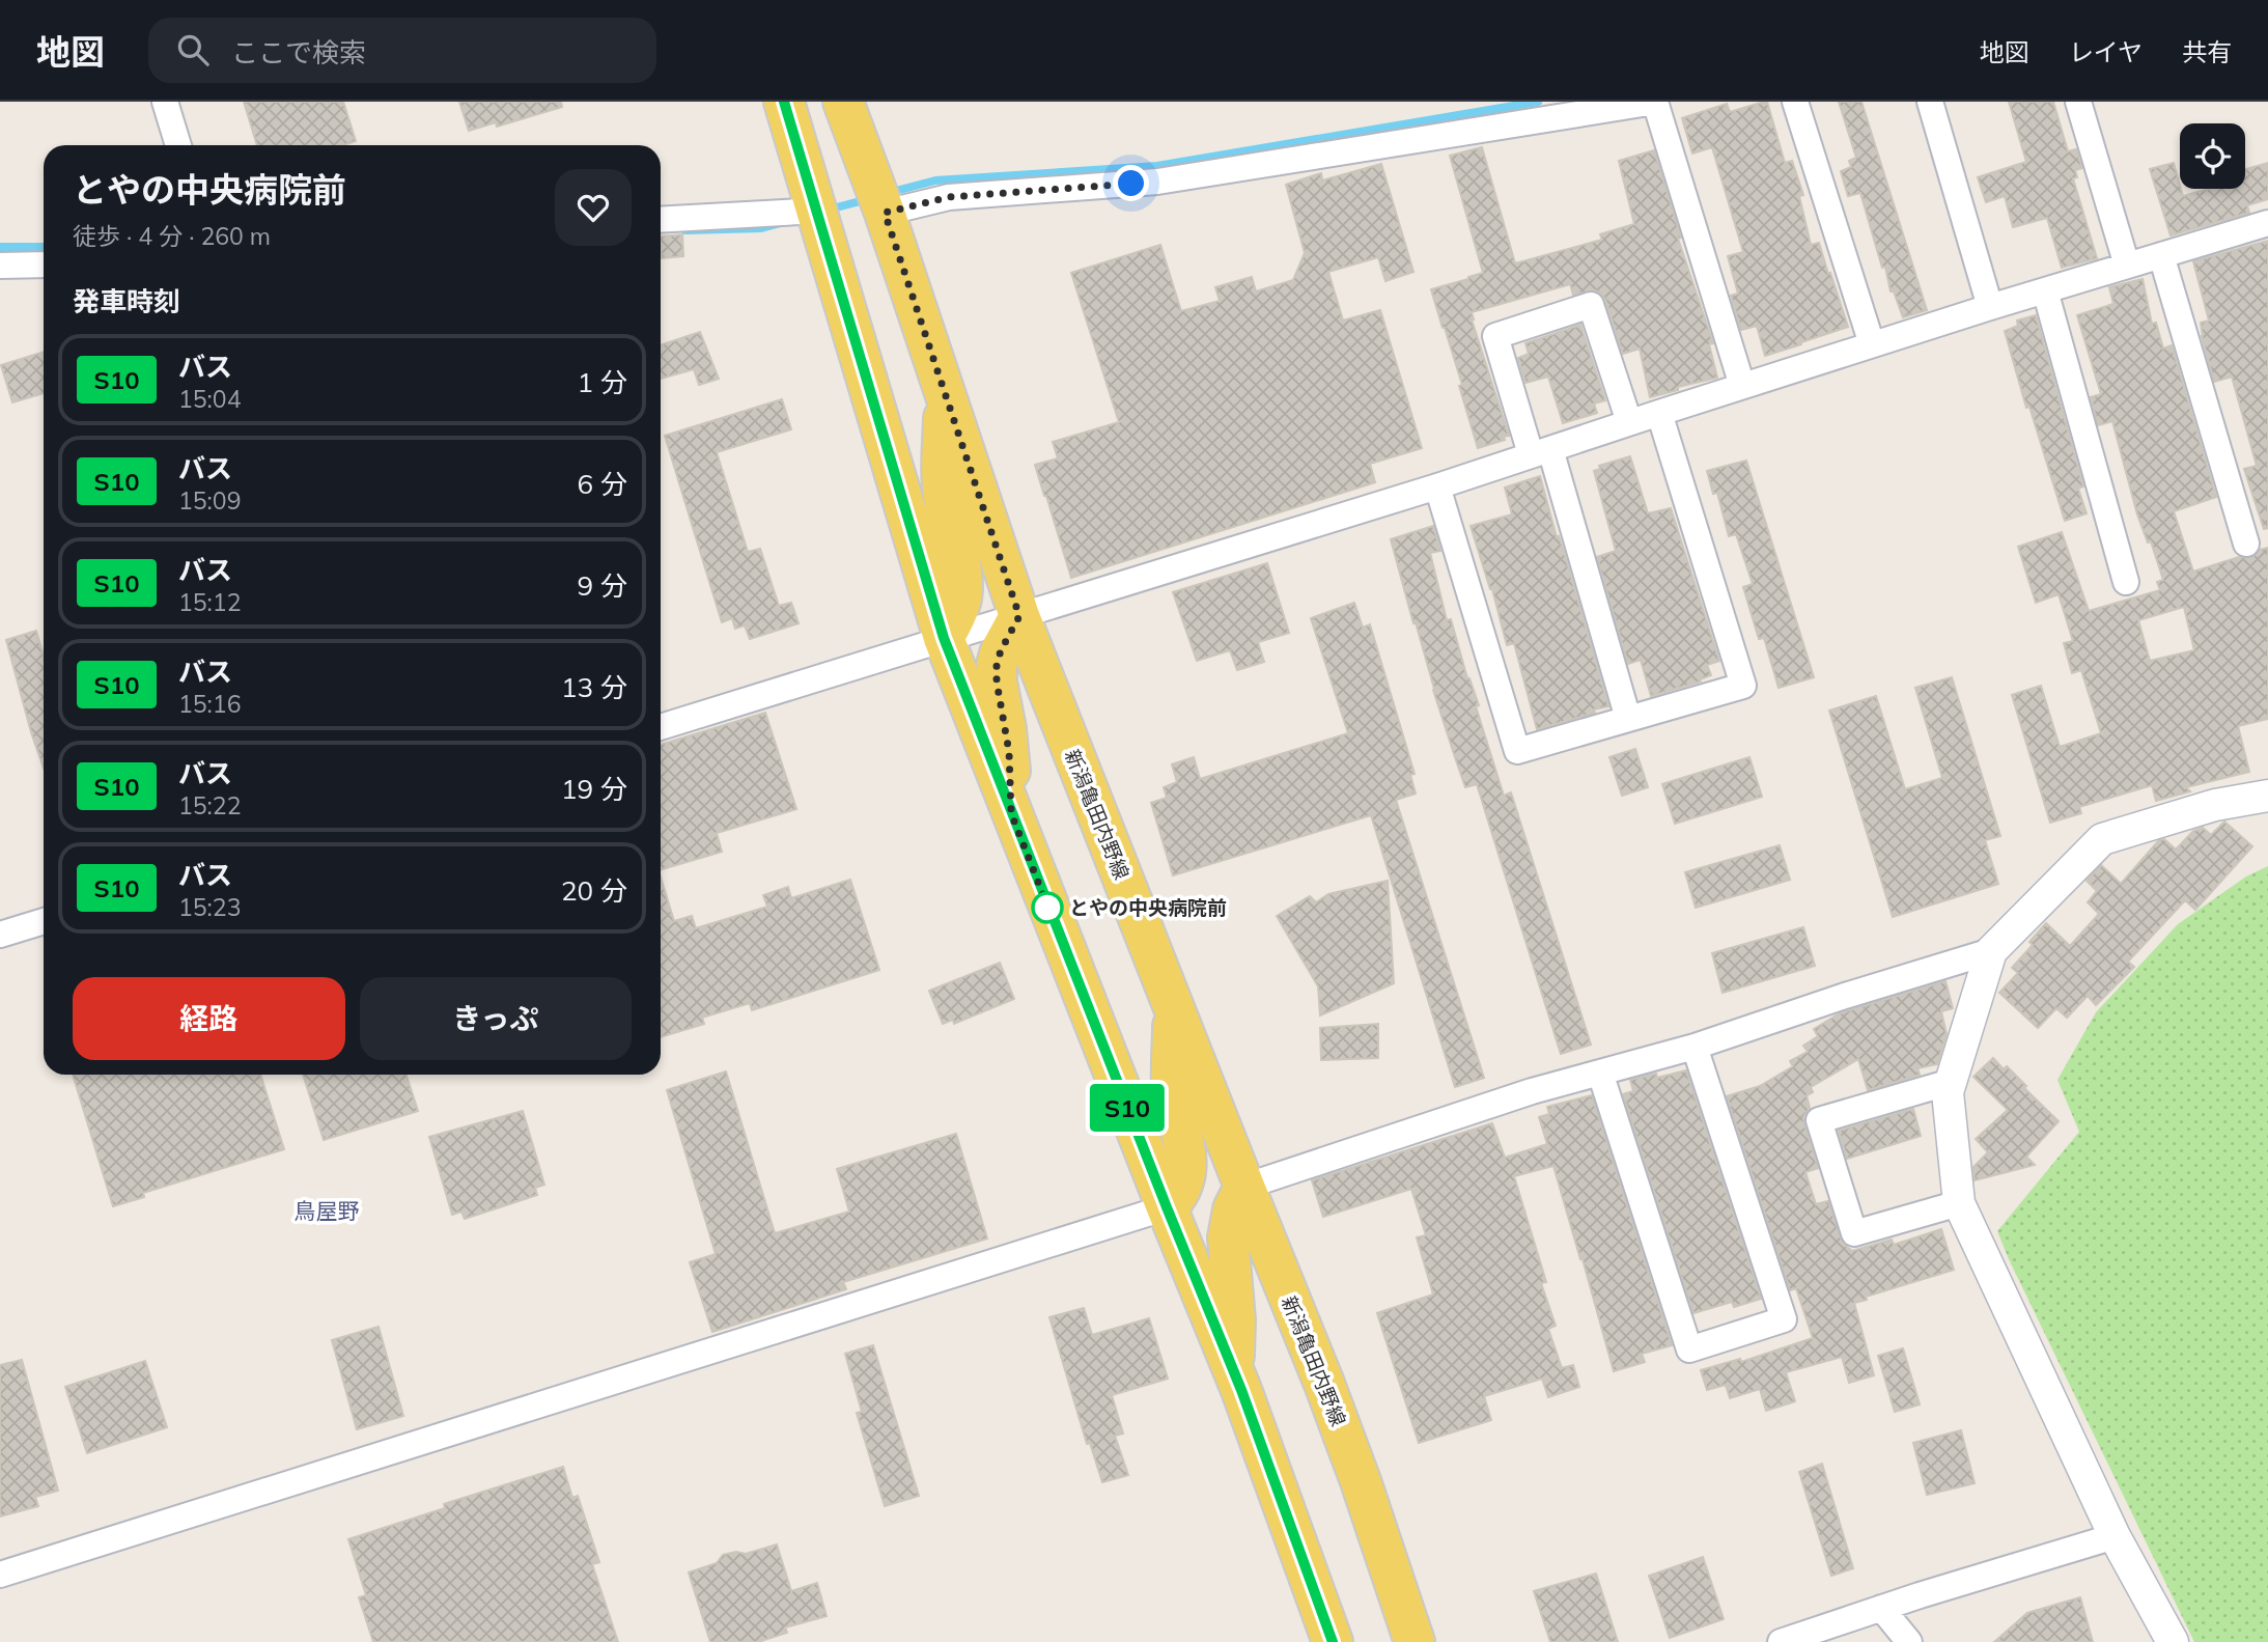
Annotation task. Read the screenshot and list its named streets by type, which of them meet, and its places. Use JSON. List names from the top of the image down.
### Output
{
  "streets": {
    "main road": ["新潟亀田内野線"]
  },
  "districts": ["鳥屋野"],
  "places": ["とやの中央病院前"],
  "lines": ["bus line S10"],
  "page": {
    "header": "地図",
    "search": "ここで検索",
    "nav": ["地図", "レイヤ", "共有"],
    "on_map": "S10",
    "heading": [
      ["とやの中央病院前", "徒歩 · 4 分 · 260 m"],
      "発車時刻"
    ],
    "list": [
      {
        "mark": "S10",
        "name": "バス",
        "note": "15:04",
        "value": "1 分"
      },
      {
        "mark": "S10",
        "name": "バス",
        "note": "15:09",
        "value": "6 分"
      },
      {
        "mark": "S10",
        "name": "バス",
        "note": "15:12",
        "value": "9 分"
      },
      {
        "mark": "S10",
        "name": "バス",
        "note": "15:16",
        "value": "13 分"
      },
      {
        "mark": "S10",
        "name": "バス",
        "note": "15:22",
        "value": "19 分"
      },
      {
        "mark": "S10",
        "name": "バス",
        "note": "15:23",
        "value": "20 分"
      }
    ],
    "buttons": ["経路", "きっぷ"]
  }
}
